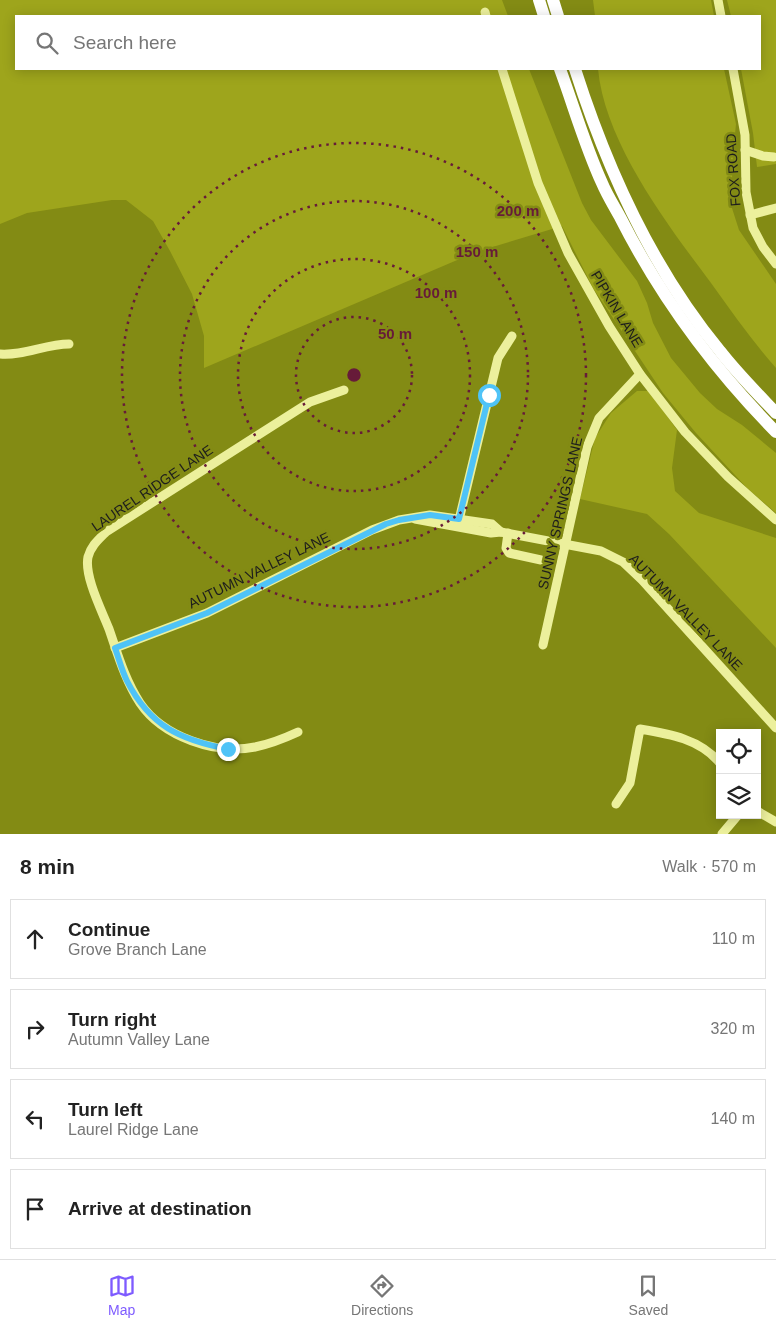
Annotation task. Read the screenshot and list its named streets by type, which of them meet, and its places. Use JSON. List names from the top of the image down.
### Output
{
  "streets": {
    "street": [
      "FOX ROAD",
      "PIPKIN LANE",
      "LAUREL RIDGE LANE",
      "SUNNY SPRINGS LANE",
      "AUTUMN VALLEY LANE"
    ]
  },
  "crossings": [
    ["PIPKIN LANE", "SUNNY SPRINGS LANE"],
    ["LAUREL RIDGE LANE", "AUTUMN VALLEY LANE"],
    ["SUNNY SPRINGS LANE", "AUTUMN VALLEY LANE"]
  ],
  "page": {
    "search": "Search here",
    "heading": ["8 min", "Walk · 570 m"],
    "list": [
      ["Continue", "Grove Branch Lane", "110 m"],
      ["Turn right", "Autumn Valley Lane", "320 m"],
      ["Turn left", "Laurel Ridge Lane", "140 m"],
      "Arrive at destination"
    ],
    "nav": ["Map", "Directions", "Saved"]
  },
  "rings": [
    "200 m",
    "150 m",
    "100 m",
    "50 m"
  ]
}
